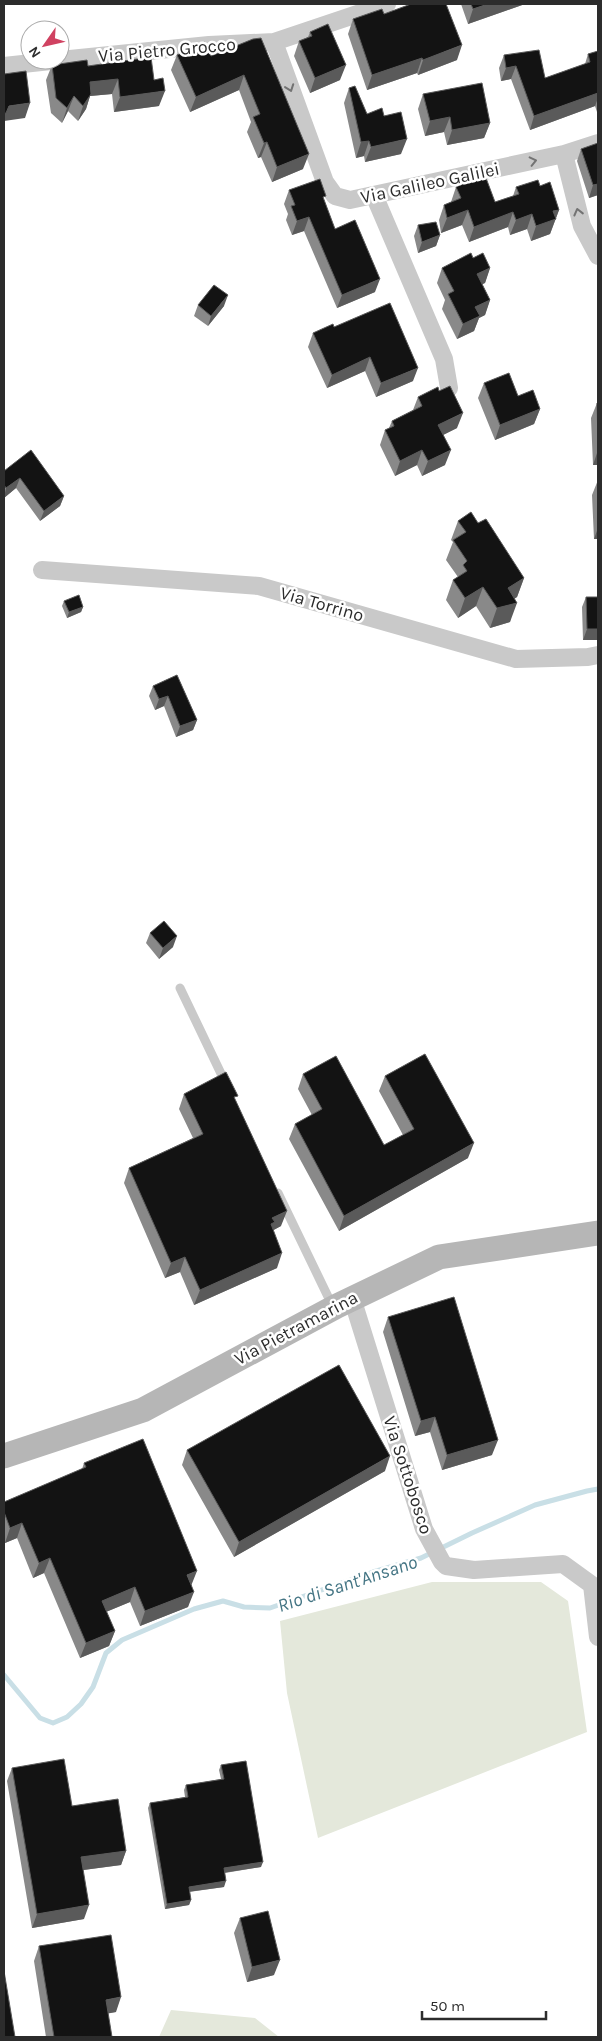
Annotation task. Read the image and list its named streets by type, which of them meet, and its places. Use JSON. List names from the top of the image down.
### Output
{
  "streets": {
    "main road": ["Via Pietramarina"],
    "street": [
      "Via Pietro Grocco",
      "Via Galileo Galilei",
      "Via Torrino",
      "Via Sottobosco"
    ]
  },
  "crossings": [
    ["Via Pietro Grocco", "Via Galileo Galilei"],
    ["Via Pietramarina", "Via Sottobosco"]
  ],
  "water": ["Rio di Sant'Ansano"],
  "scale_bar": "50 m",
  "north": "bottom left"
}
